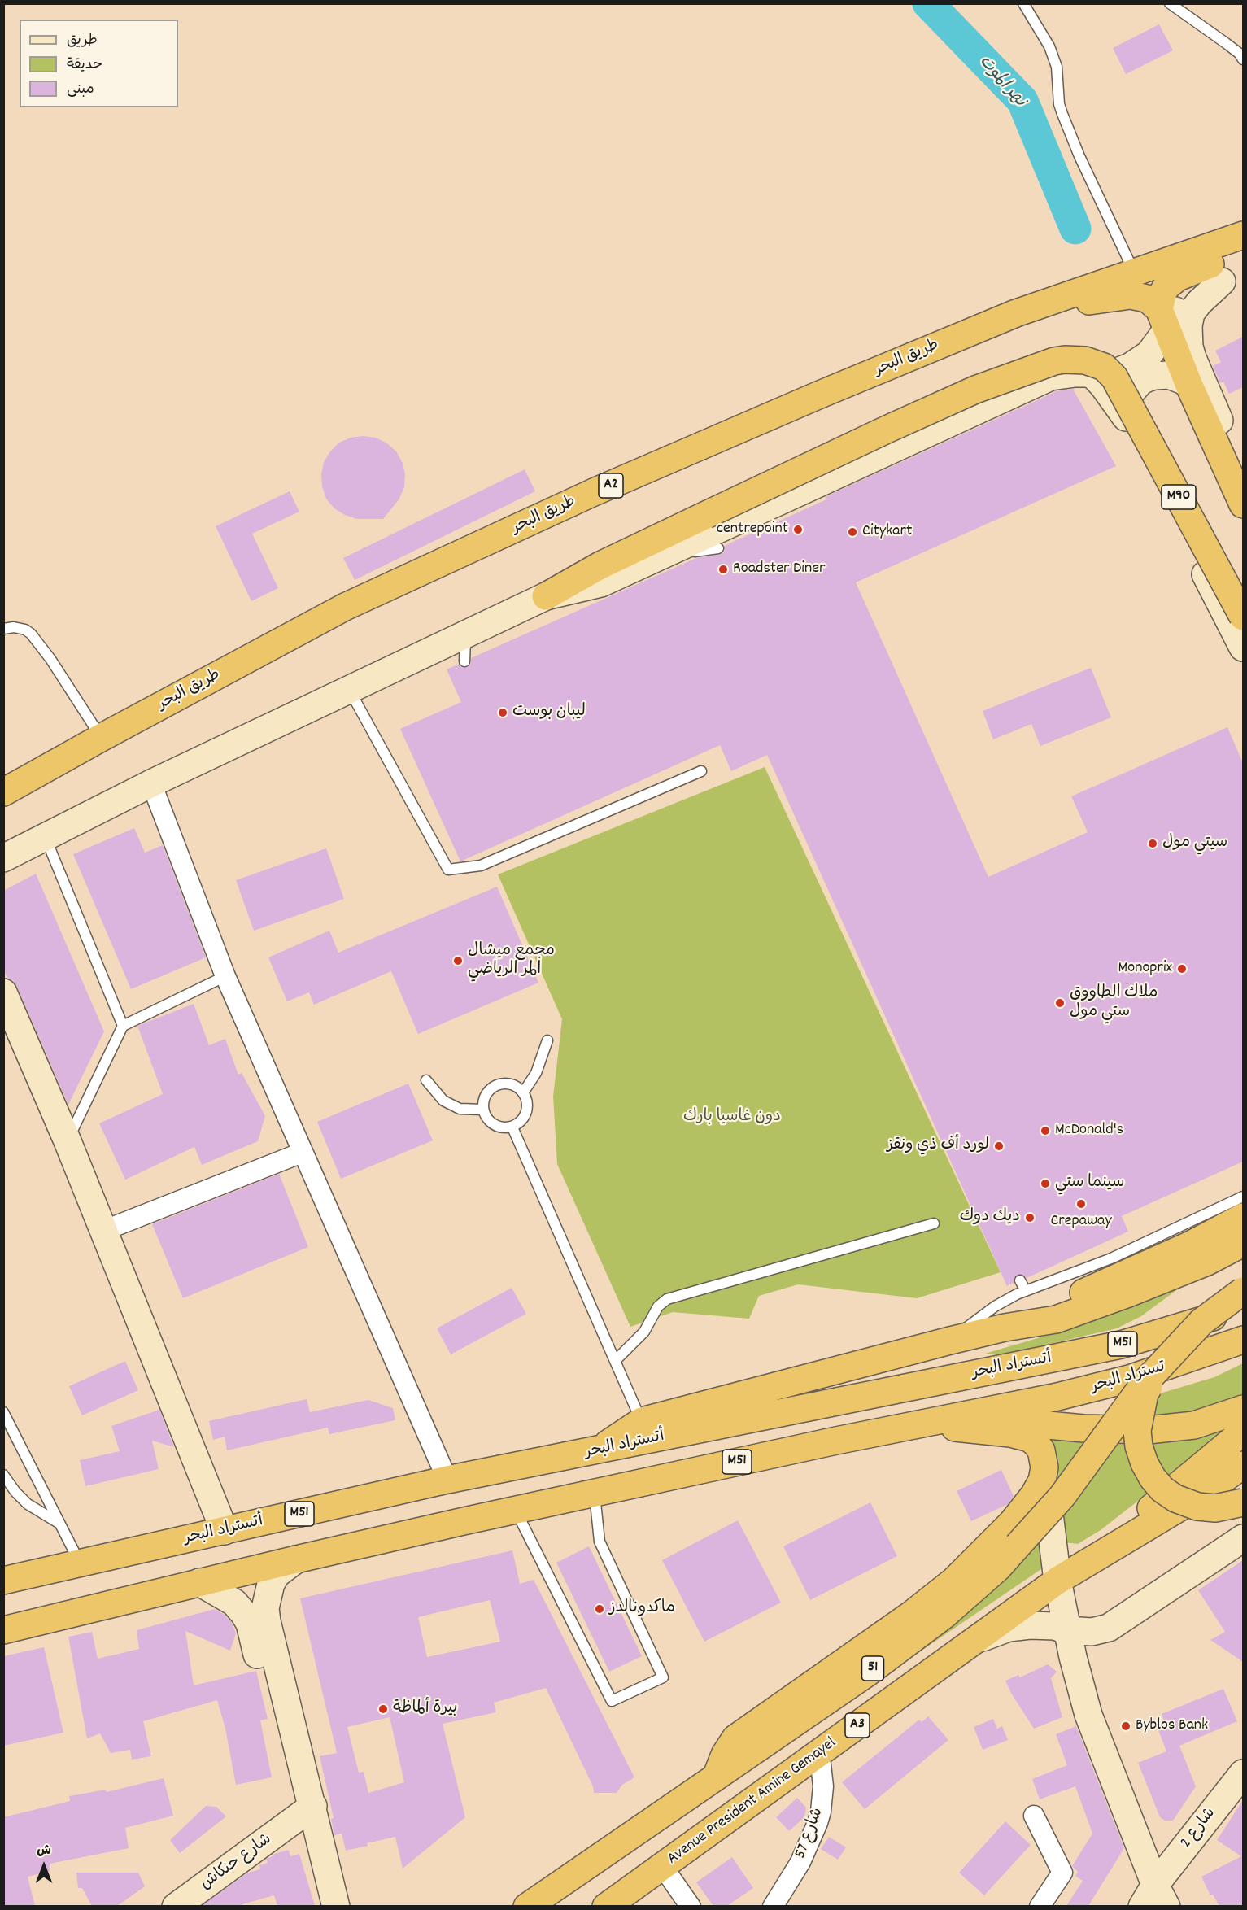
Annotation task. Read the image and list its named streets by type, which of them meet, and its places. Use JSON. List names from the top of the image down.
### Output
{
  "streets": {
    "highway": [
      "طريق البحر",
      "A2",
      "M90",
      "M51",
      "أتستراد البحر",
      "تستراد البحر",
      "51",
      "A3",
      "Avenue President Amine Gemayel"
    ],
    "street": ["شارع 2", "شارع 57", "شارع حنكاش"]
  },
  "crossings": [
    ["M51", "تستراد البحر"],
    ["Avenue President Amine Gemayel", "شارع 57"]
  ],
  "water": ["نهر الموت"],
  "parks": ["دون غاسيا بارك"],
  "places": [
    "centrepoint",
    "Citykart",
    "Roadster Diner",
    "ليبان بوست",
    "سيتي مول",
    "مجمع ميشال المر الرياضي",
    "Monoprix",
    "ملاك الطاووق ستي مول",
    "McDonald's",
    "لورد أف ذي ونقز",
    "سينما ستي",
    "Crepaway",
    "ديك دوك",
    "ماكدونالدز",
    "بيرة ألماظة",
    "Byblos Bank"
  ],
  "legend": ["طريق", "حديقة", "مبنى"],
  "north": "top"
}
